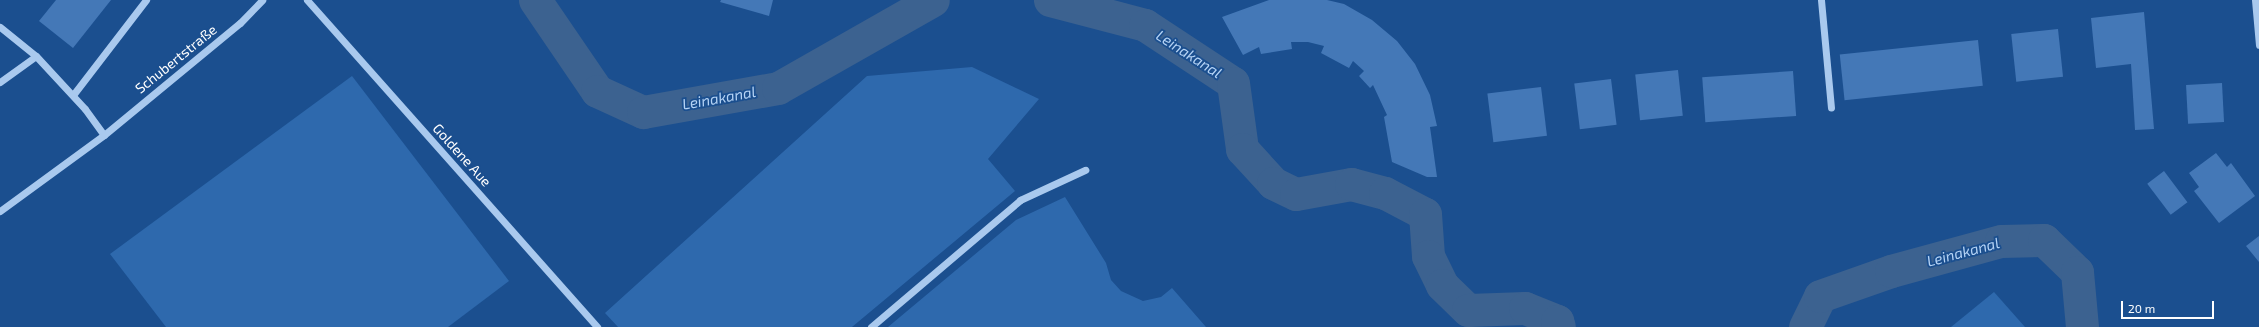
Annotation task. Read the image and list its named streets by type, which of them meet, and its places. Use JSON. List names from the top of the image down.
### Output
{
  "streets": {
    "street": ["Schubertstraße", "Goldene Aue"]
  },
  "water": ["Leinakanal"],
  "scale_bar": "20 m"
}
